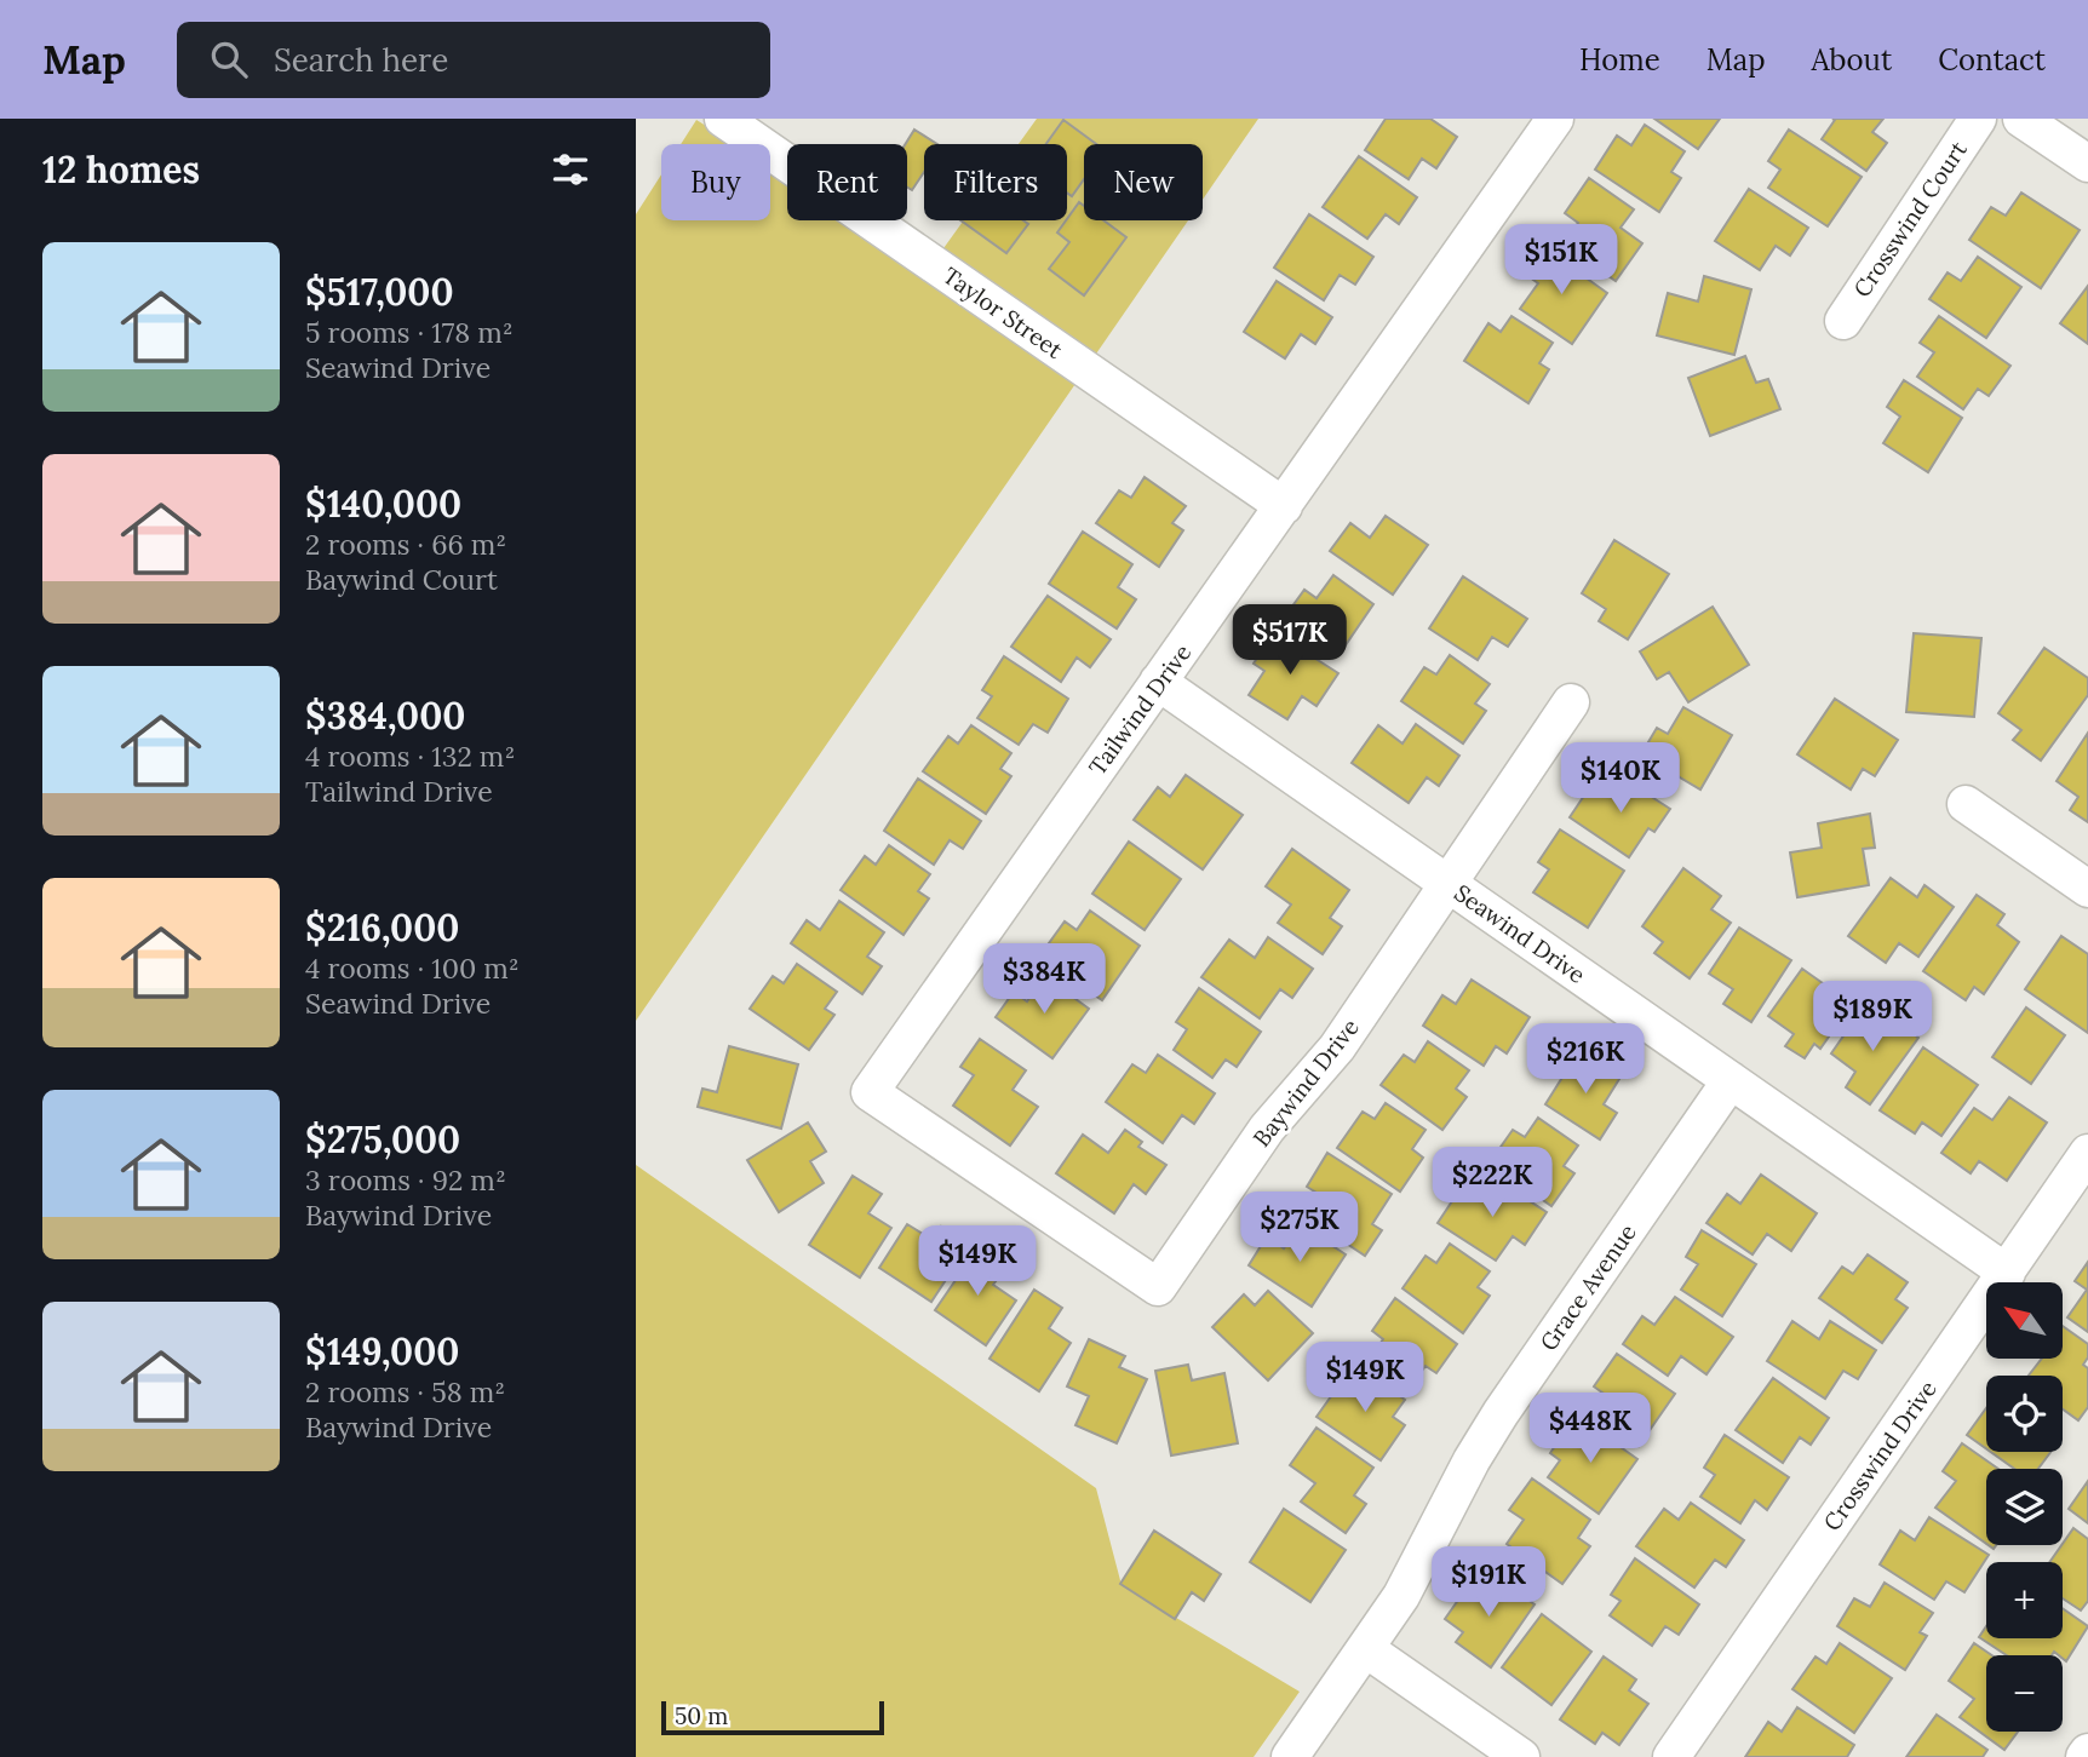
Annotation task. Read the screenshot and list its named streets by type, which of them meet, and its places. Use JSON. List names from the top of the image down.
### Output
{
  "streets": {
    "street": [
      "Crosswind Court",
      "Taylor Street",
      "Tailwind Drive",
      "Seawind Drive",
      "Baywind Drive",
      "Grace Avenue",
      "Crosswind Drive"
    ]
  },
  "crossings": [
    ["Taylor Street", "Tailwind Drive"],
    ["Tailwind Drive", "Seawind Drive"],
    ["Tailwind Drive", "Baywind Drive"],
    ["Seawind Drive", "Baywind Drive"],
    ["Seawind Drive", "Grace Avenue"],
    ["Seawind Drive", "Crosswind Drive"]
  ],
  "scale_bar": "50 m",
  "north": "top left",
  "page": {
    "header": "Map",
    "search": "Search here",
    "nav": [
      "Home",
      "Map",
      "About",
      "Contact"
    ],
    "heading": "12 homes",
    "chip": [
      "Buy",
      "Rent",
      "Filters",
      "New"
    ],
    "list": [
      {
        "name": "$517,000",
        "note": "5 rooms · 178 m² · Seawind Drive"
      },
      {
        "name": "$140,000",
        "note": "2 rooms · 66 m² · Baywind Court"
      },
      {
        "name": "$384,000",
        "note": "4 rooms · 132 m² · Tailwind Drive"
      },
      {
        "name": "$216,000",
        "note": "4 rooms · 100 m² · Seawind Drive"
      },
      {
        "name": "$275,000",
        "note": "3 rooms · 92 m² · Baywind Drive"
      },
      {
        "name": "$149,000",
        "note": "2 rooms · 58 m² · Baywind Drive"
      }
    ],
    "price": [
      "$151K",
      "$517K",
      "$140K",
      "$384K",
      "$189K",
      "$216K",
      "$222K",
      "$275K",
      "$149K",
      "$149K",
      "$448K",
      "$191K"
    ],
    "map_buttons": ["+", "−"],
    "scale": "50 m"
  }
}
